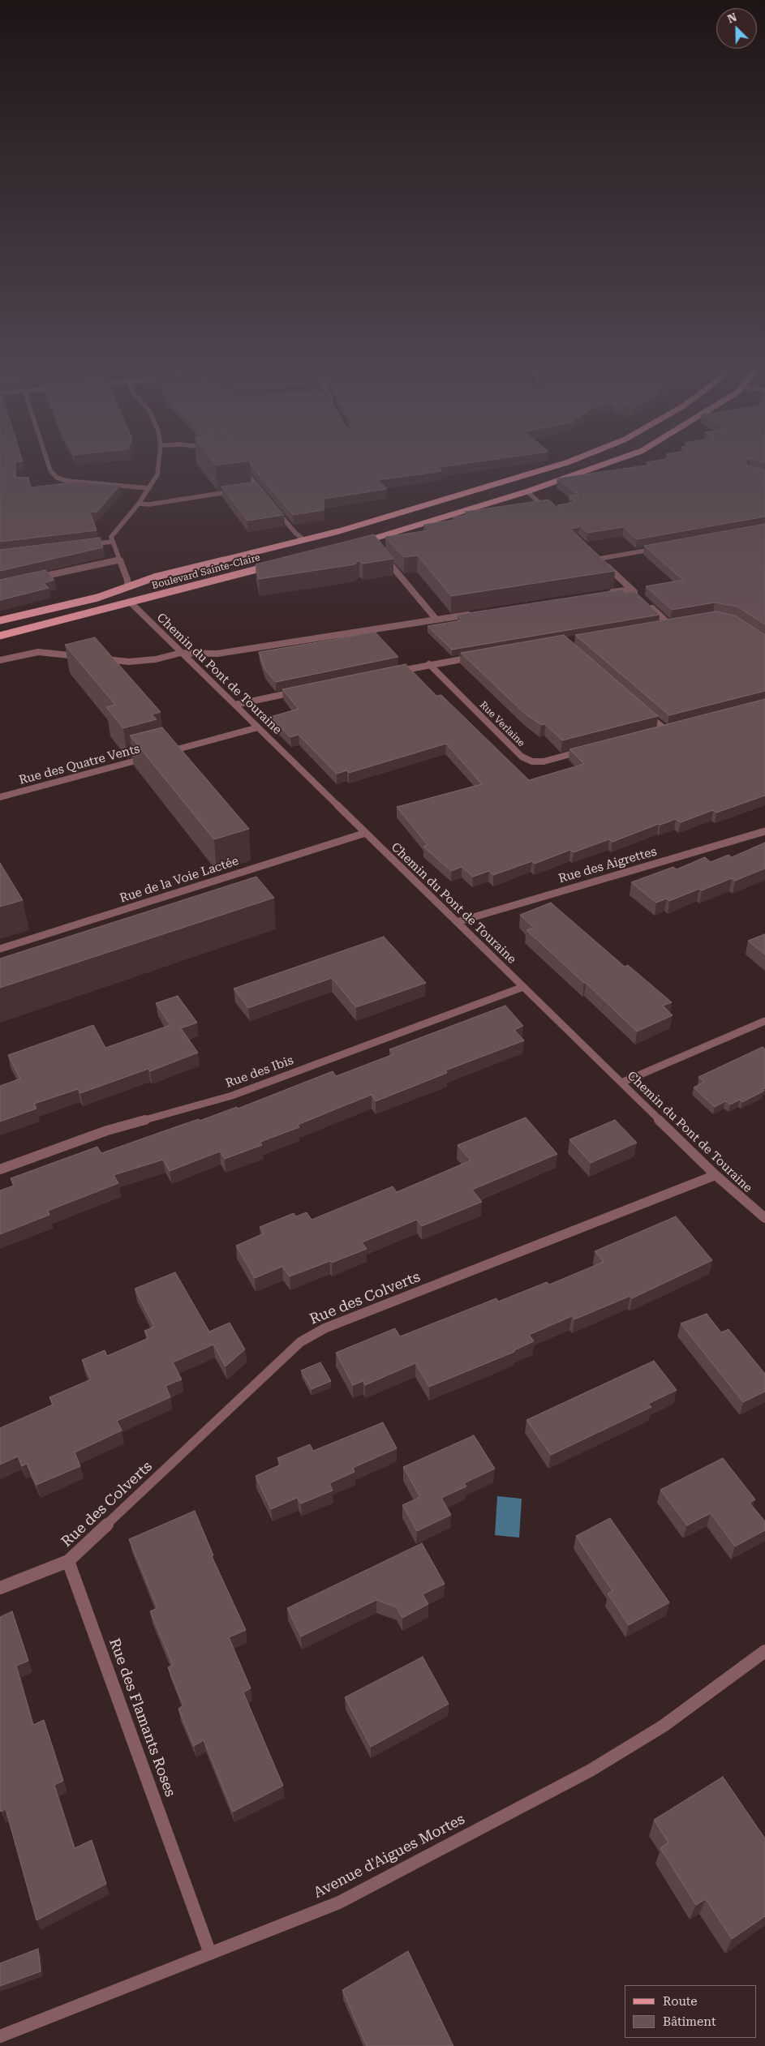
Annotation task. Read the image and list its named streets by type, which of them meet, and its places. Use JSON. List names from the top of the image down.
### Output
{
  "streets": {
    "main road": ["Boulevard Sainte-Claire"],
    "street": [
      "Chemin du Pont de Touraine",
      "Rue Verlaine",
      "Rue des Quatre Vents",
      "Rue des Aigrettes",
      "Rue de la Voie Lactée",
      "Rue des Ibis",
      "Rue des Colverts",
      "Rue des Flamants Roses",
      "Avenue d'Aigues Mortes"
    ]
  },
  "crossings": [
    ["Boulevard Sainte-Claire", "Chemin du Pont de Touraine"],
    ["Chemin du Pont de Touraine", "Rue des Aigrettes"],
    ["Chemin du Pont de Touraine", "Rue de la Voie Lactée"],
    ["Chemin du Pont de Touraine", "Rue des Ibis"],
    ["Chemin du Pont de Touraine", "Rue des Colverts"],
    ["Rue des Colverts", "Rue des Flamants Roses"],
    ["Rue des Flamants Roses", "Avenue d'Aigues Mortes"]
  ],
  "legend": ["Route", "Bâtiment"],
  "north": "top left"
}
